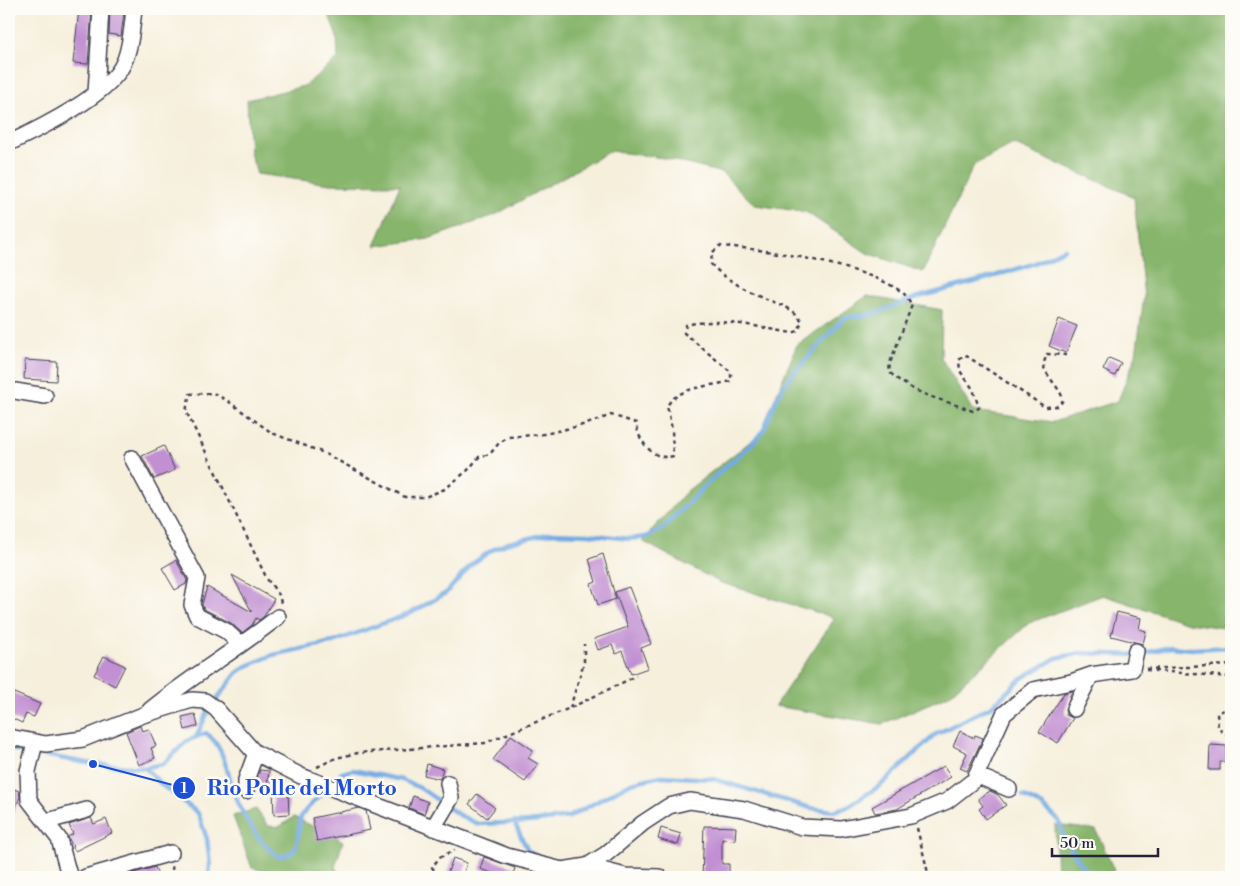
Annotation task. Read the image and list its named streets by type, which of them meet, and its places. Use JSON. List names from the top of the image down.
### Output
{
  "places": ["Rio Polle del Morto"],
  "scale_bar": "50 m"
}
